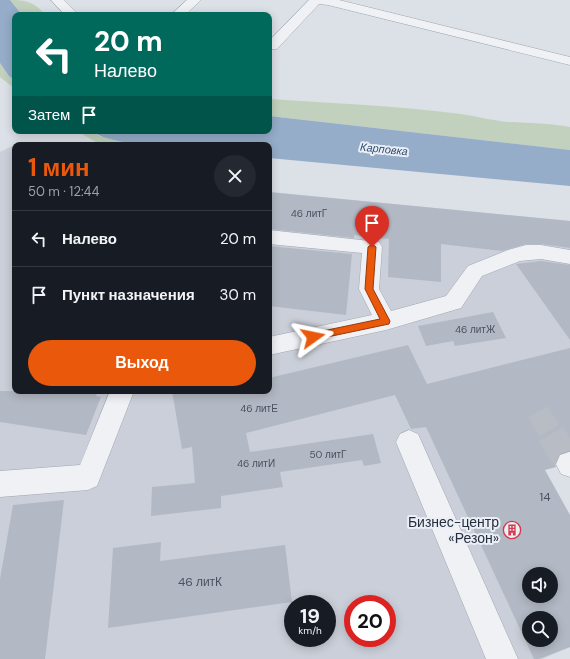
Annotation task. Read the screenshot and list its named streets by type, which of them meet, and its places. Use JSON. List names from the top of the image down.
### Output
{
  "water": ["Карповка"],
  "places": {
    "building": ["Бизнес-центр «Резон»"]
  },
  "house_numbers": [
    "46 литГ",
    "46 литЖ",
    "46 литЕ",
    "50 литГ",
    "46 литИ",
    "14",
    "46 литК"
  ],
  "page": {
    "turn": ["20 m", "Налево"],
    "then": "Затем",
    "heading": ["1 мин", "50 m · 12:44"],
    "list": [
      {
        "name": "Налево",
        "value": "20 m"
      },
      {
        "name": "Пункт назначения",
        "value": "30 m"
      }
    ],
    "buttons": "Выход",
    "speed": "19 km/h",
    "limit": "20"
  }
}
